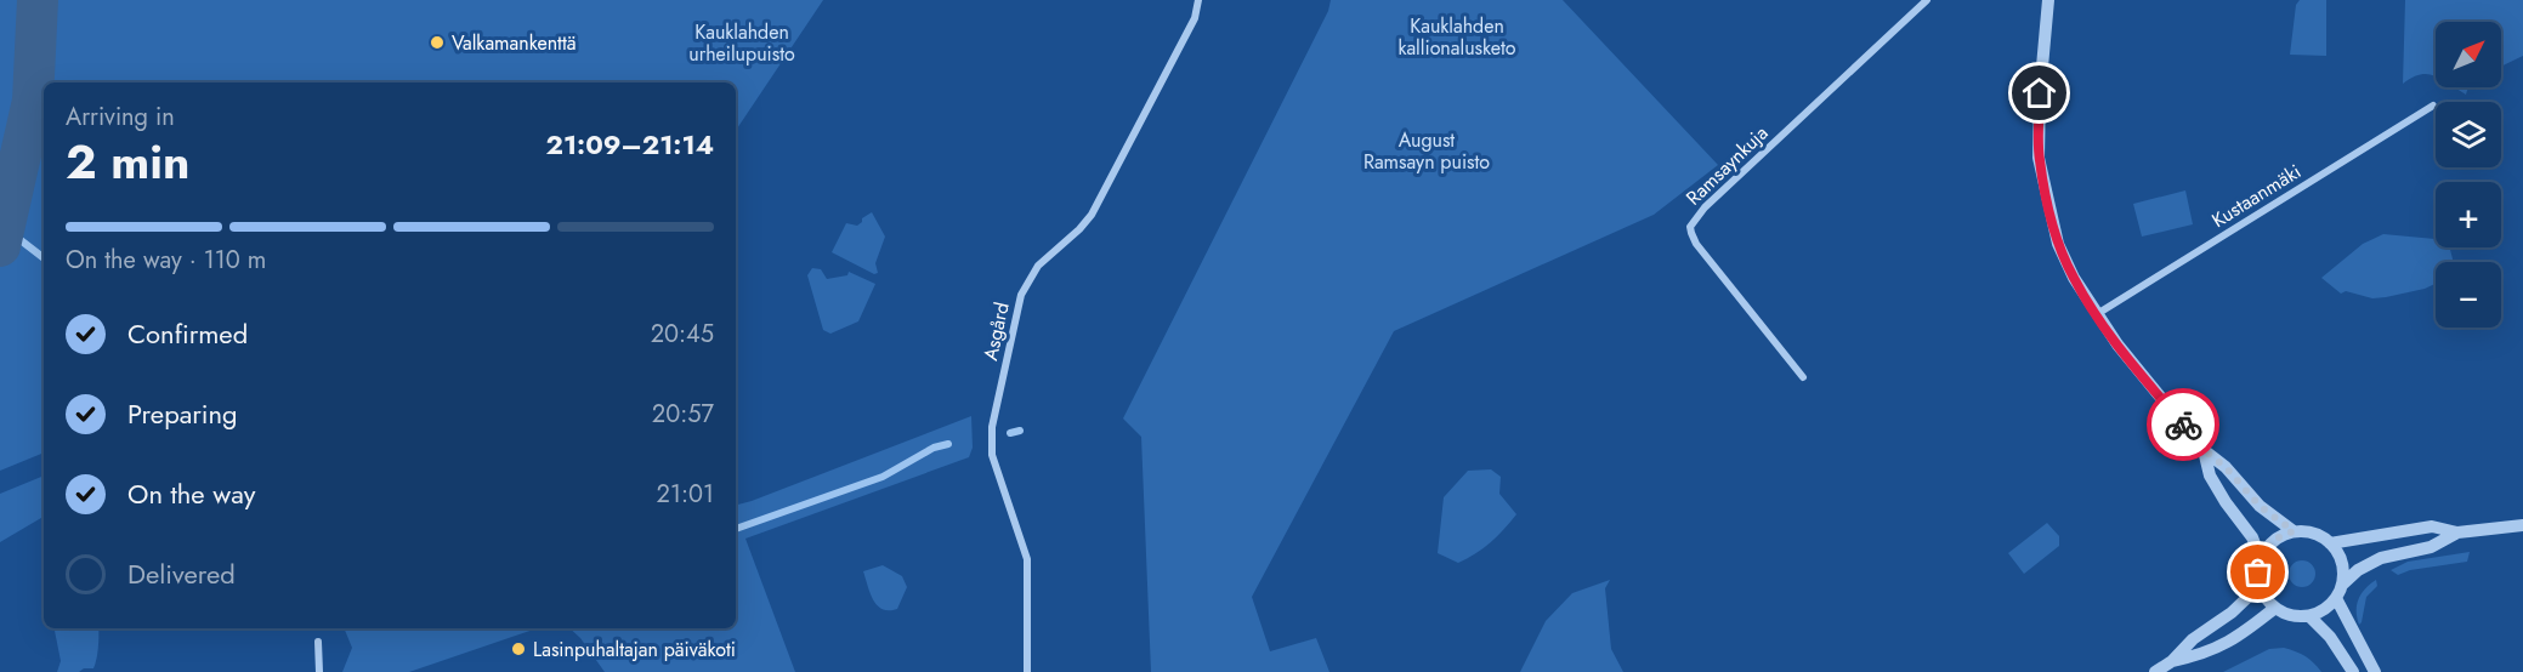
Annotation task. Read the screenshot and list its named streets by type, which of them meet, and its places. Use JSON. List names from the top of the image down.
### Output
{
  "streets": {
    "street": ["Ramsaynkuja", "Kustaanmäki", "Asgård"]
  },
  "parks": ["Kauklahden kallionalusketo", "Kauklahden urheilupuisto", "August Ramsayn puisto"],
  "places": ["Valkamankenttä", "Lasinpuhaltajan päiväkoti"],
  "north": "top right",
  "page": {
    "map_buttons": ["+", "−"],
    "heading": ["2 min", "Arriving in", "21:09–21:14"],
    "bar": "On the way · 110 m",
    "list": [
      ["Confirmed", "20:45"],
      ["Preparing", "20:57"],
      ["On the way", "21:01"],
      "Delivered"
    ]
  }
}
